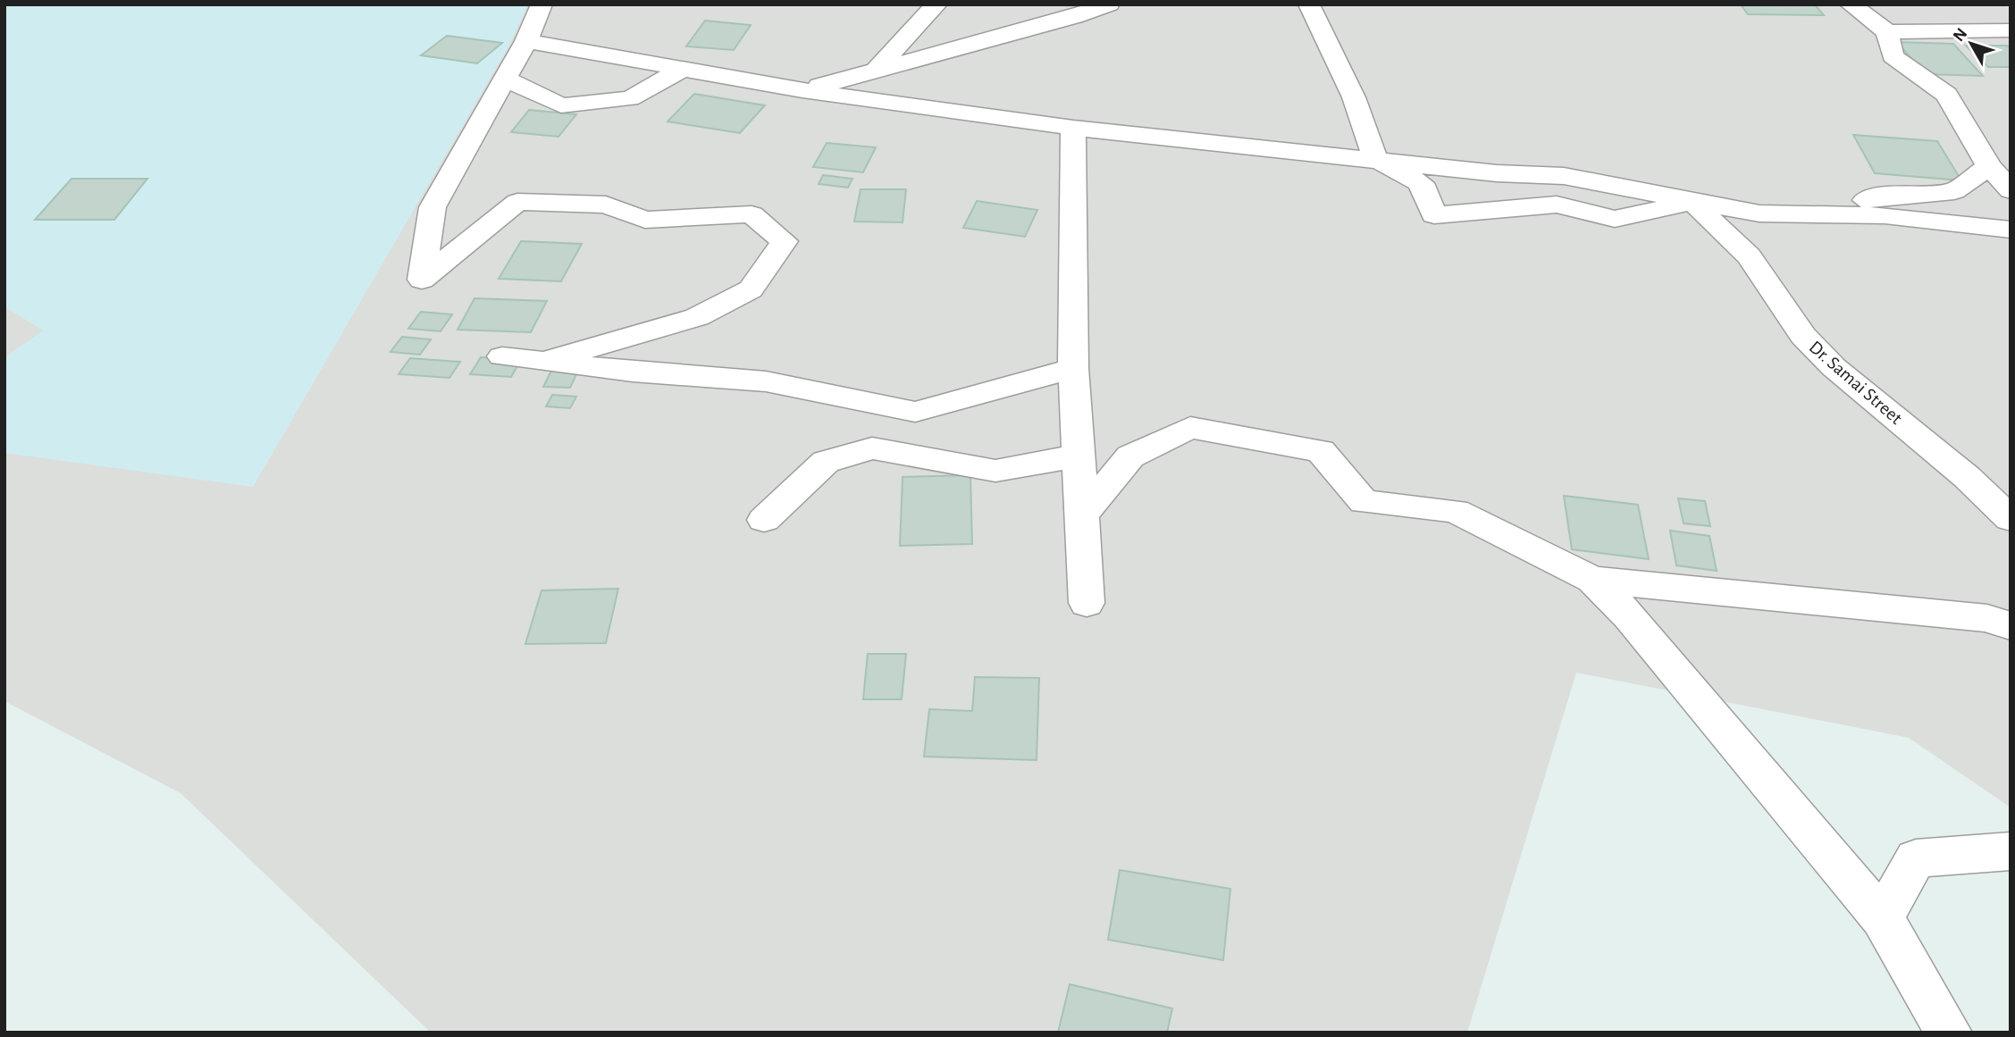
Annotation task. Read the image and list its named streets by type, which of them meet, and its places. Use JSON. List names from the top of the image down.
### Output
{
  "streets": {
    "street": ["Dr. Samai Street"]
  },
  "north": "top left"
}
